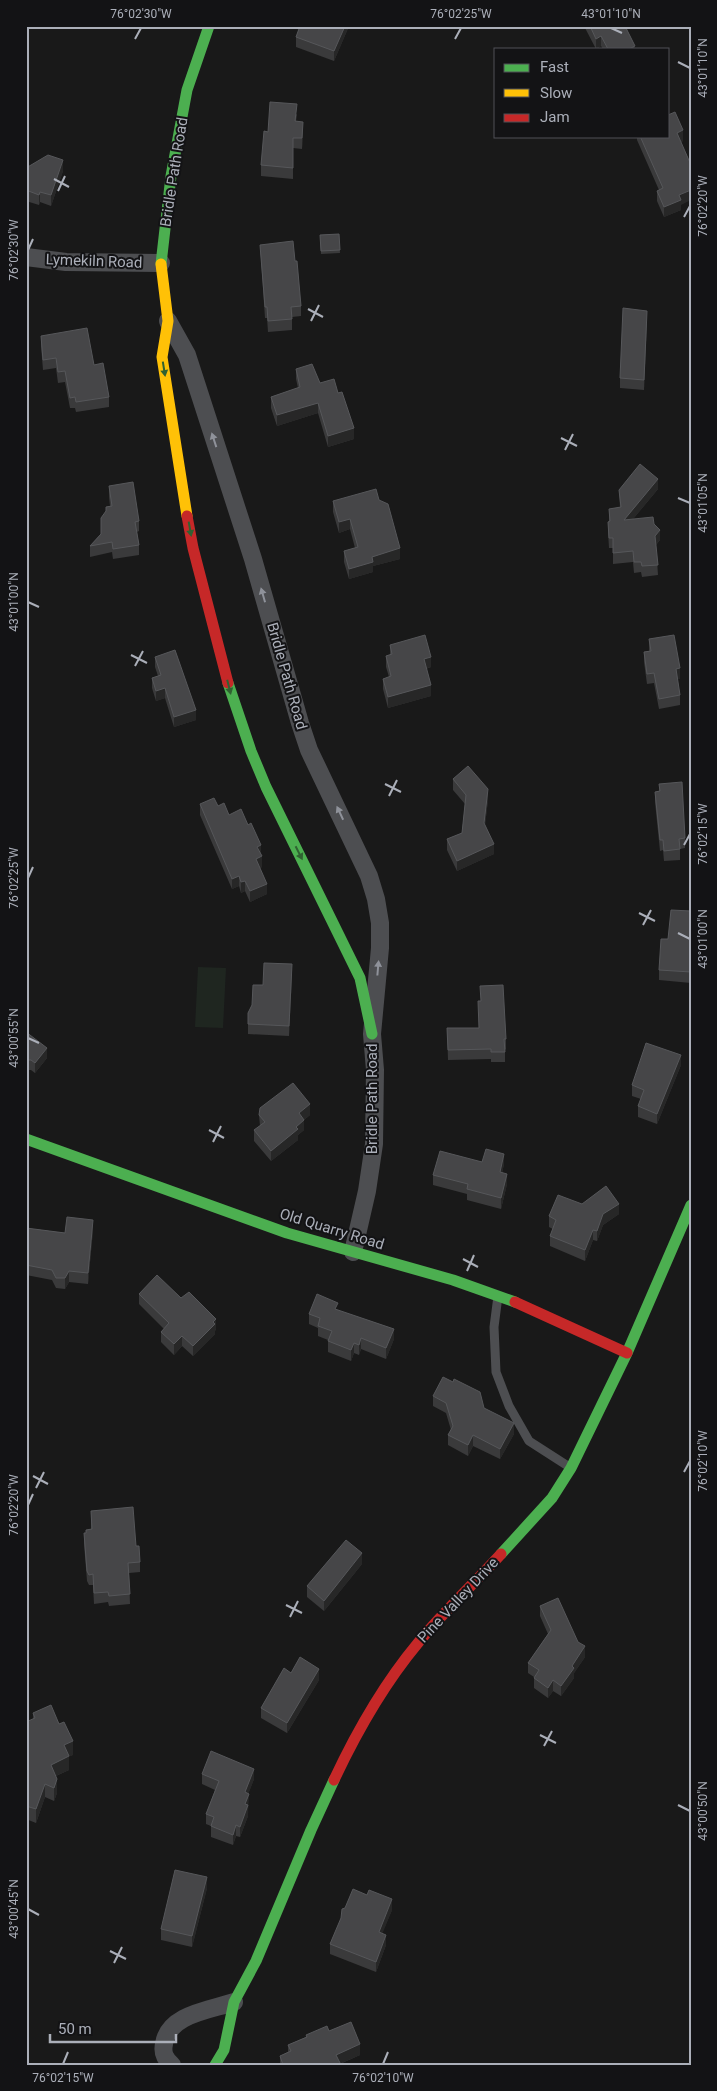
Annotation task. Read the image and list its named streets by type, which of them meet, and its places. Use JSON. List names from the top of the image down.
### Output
{
  "streets": {
    "street": [
      "Bridle Path Road",
      "Lymekiln Road",
      "Old Quarry Road",
      "Pine Valley Drive"
    ]
  },
  "crossings": [
    ["Bridle Path Road", "Lymekiln Road"],
    ["Bridle Path Road", "Old Quarry Road"],
    ["Old Quarry Road", "Pine Valley Drive"]
  ],
  "legend": ["Fast", "Slow", "Jam"],
  "scale_bar": "50 m",
  "coordinates": [
    "76°02'30\"W",
    "76°02'25\"W",
    "43°01'10\"N",
    "76°02'20\"W",
    "43°01'05\"N",
    "43°01'00\"N",
    "76°02'15\"W",
    "43°00'55\"N",
    "76°02'10\"W",
    "43°00'50\"N",
    "43°00'45\"N"
  ]
}
